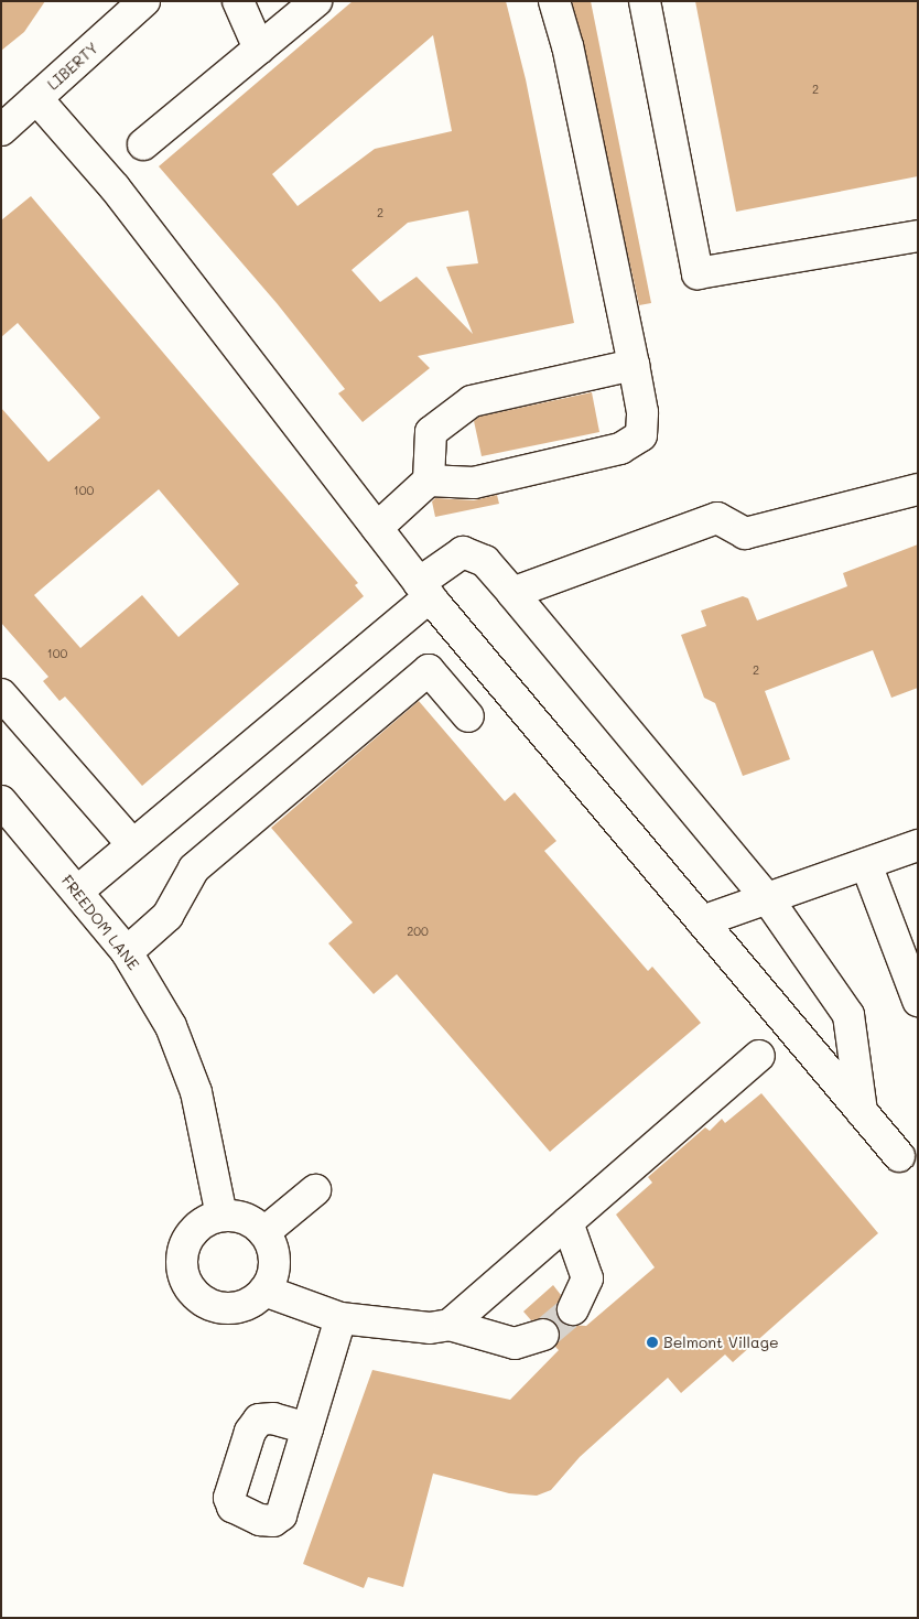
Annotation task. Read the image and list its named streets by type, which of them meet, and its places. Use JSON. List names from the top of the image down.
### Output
{
  "streets": {
    "street": ["LIBERTY", "FREEDOM LANE"]
  },
  "places": ["Belmont Village"],
  "house_numbers": [
    "2",
    "2",
    "100",
    "100",
    "2",
    "200"
  ]
}
